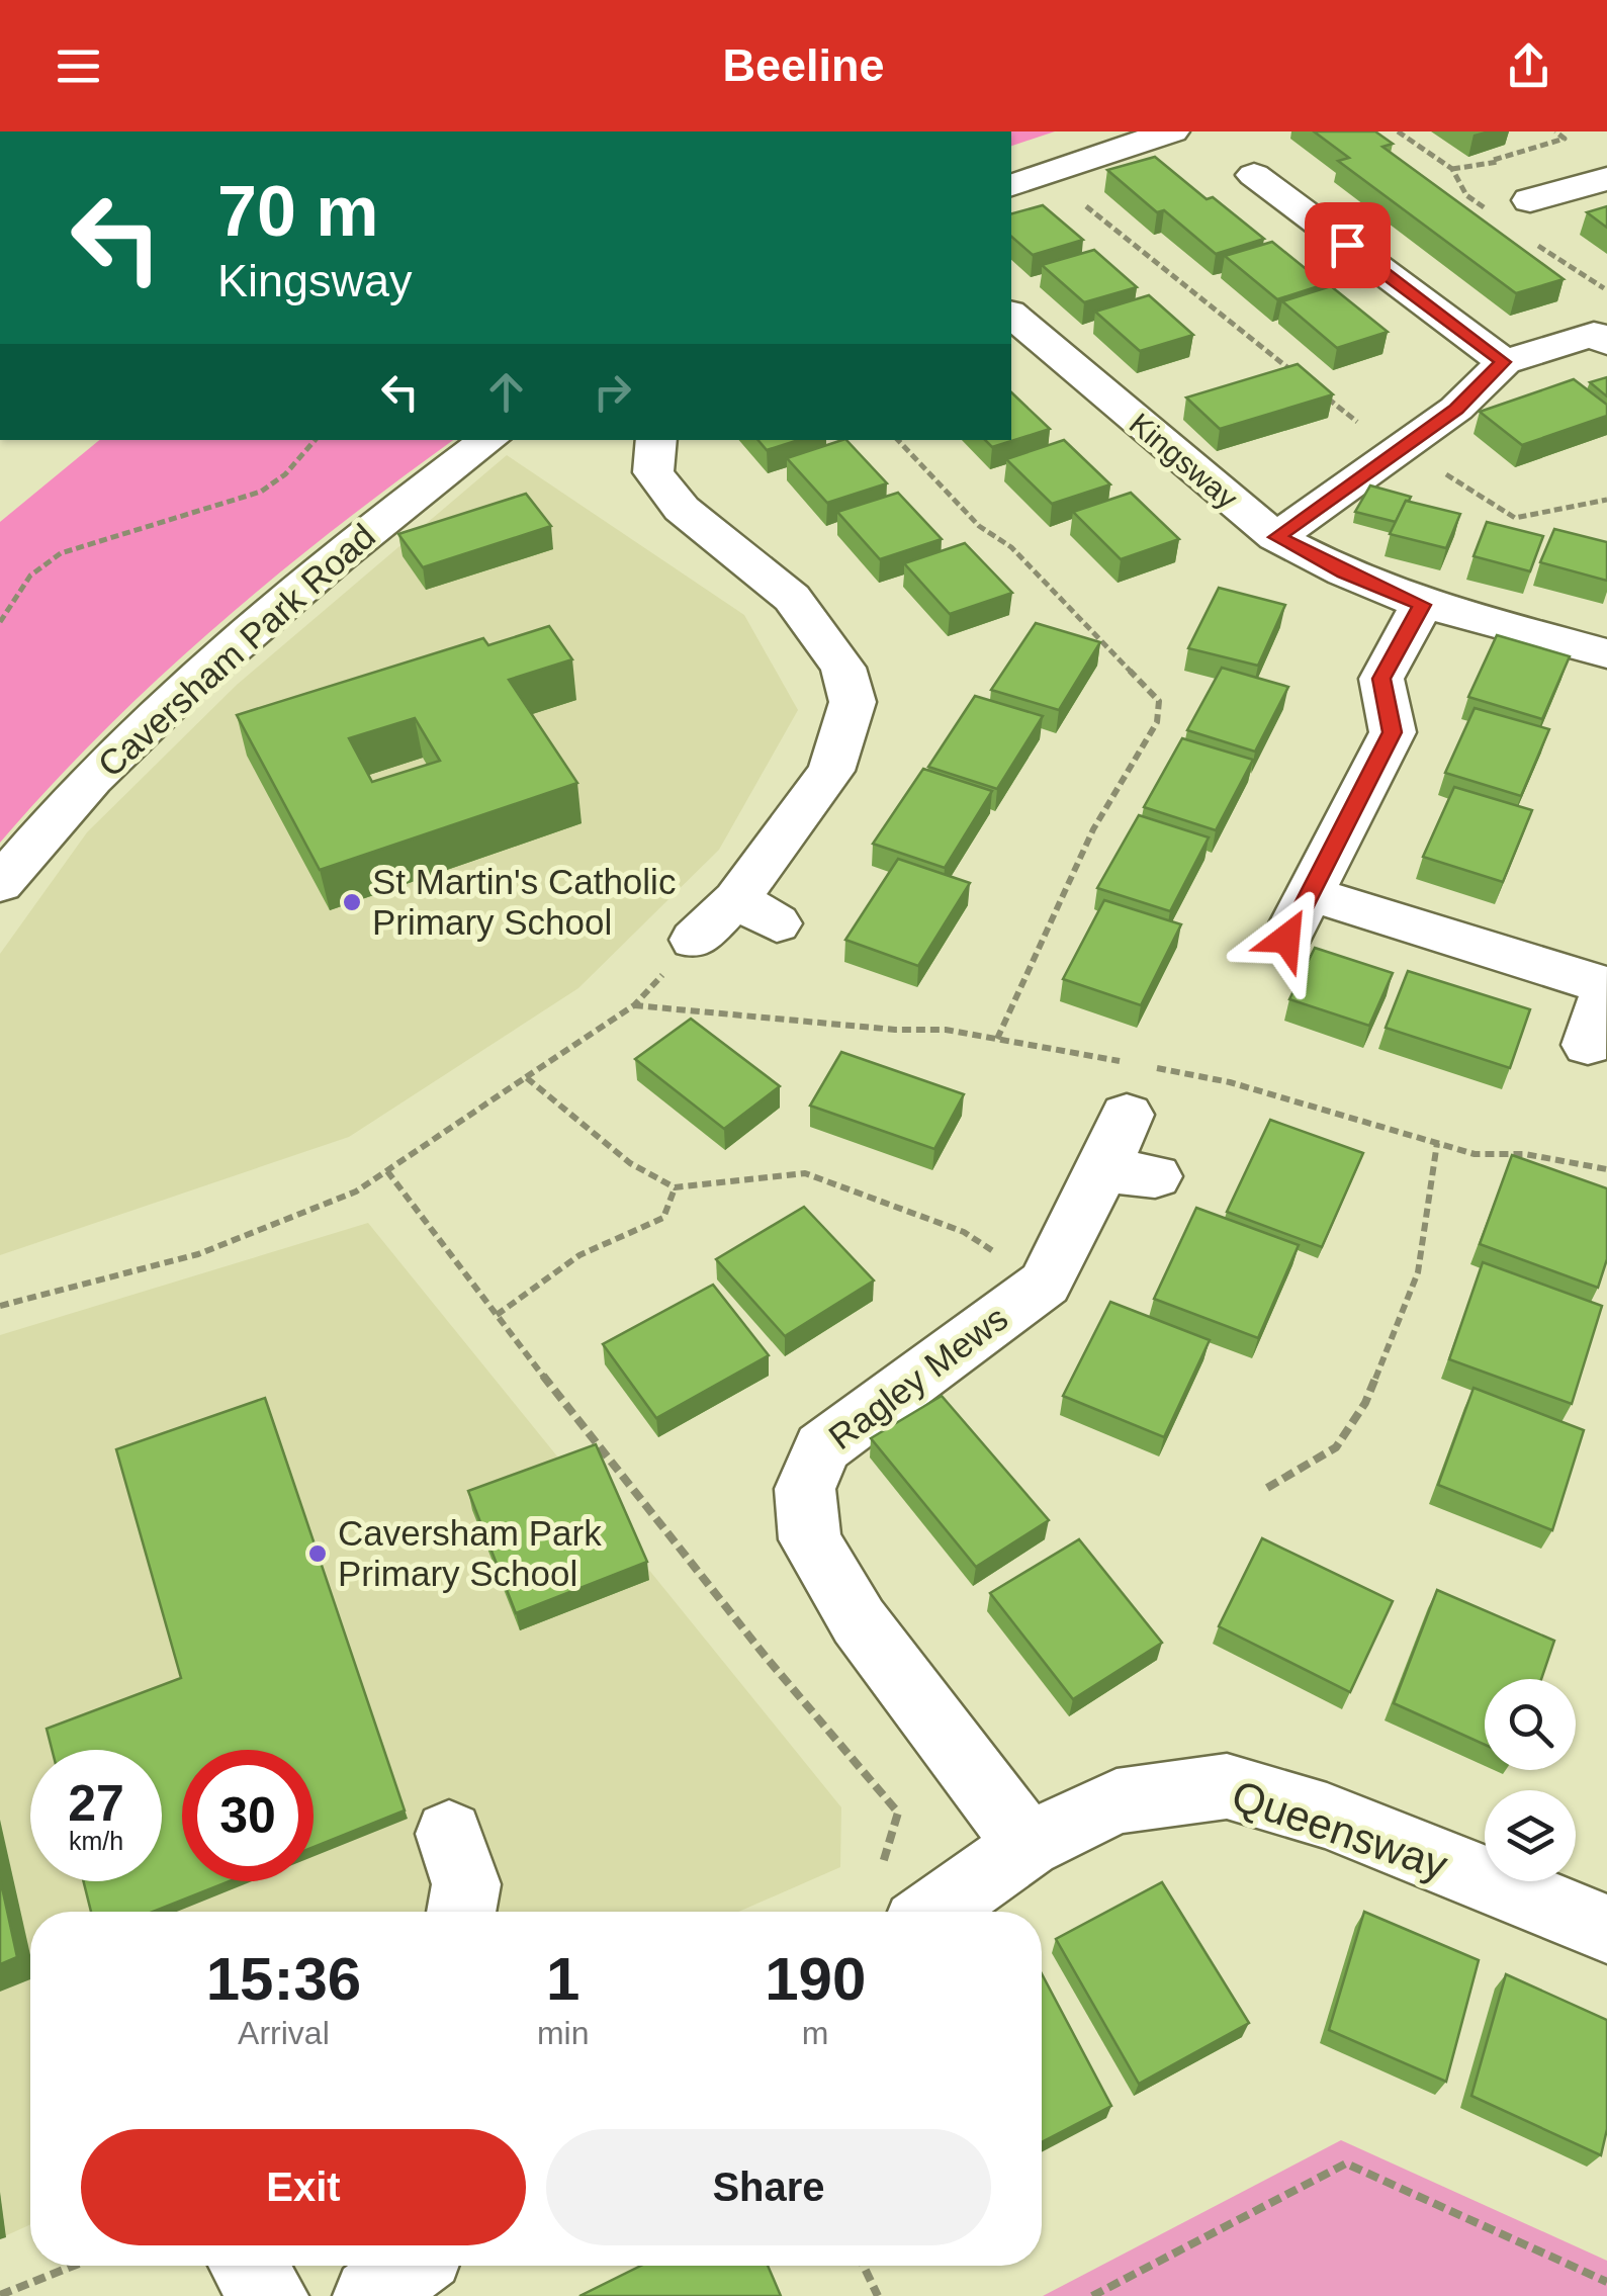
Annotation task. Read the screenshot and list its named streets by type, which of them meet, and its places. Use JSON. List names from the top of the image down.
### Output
{
  "streets": {
    "street": [
      "Kingsway",
      "Caversham Park Road",
      "Ragley Mews",
      "Queensway"
    ]
  },
  "crossings": [
    ["Ragley Mews", "Queensway"]
  ],
  "places": ["St Martin's Catholic Primary School", "Caversham Park Primary School"],
  "page": {
    "header": "Beeline",
    "turn": ["70 m", "Kingsway"],
    "speed": "27 km/h",
    "limit": "30",
    "eta": [
      "15:36",
      "Arrival",
      "1",
      "min",
      "190",
      "m"
    ],
    "buttons": ["Exit", "Share"]
  }
}
